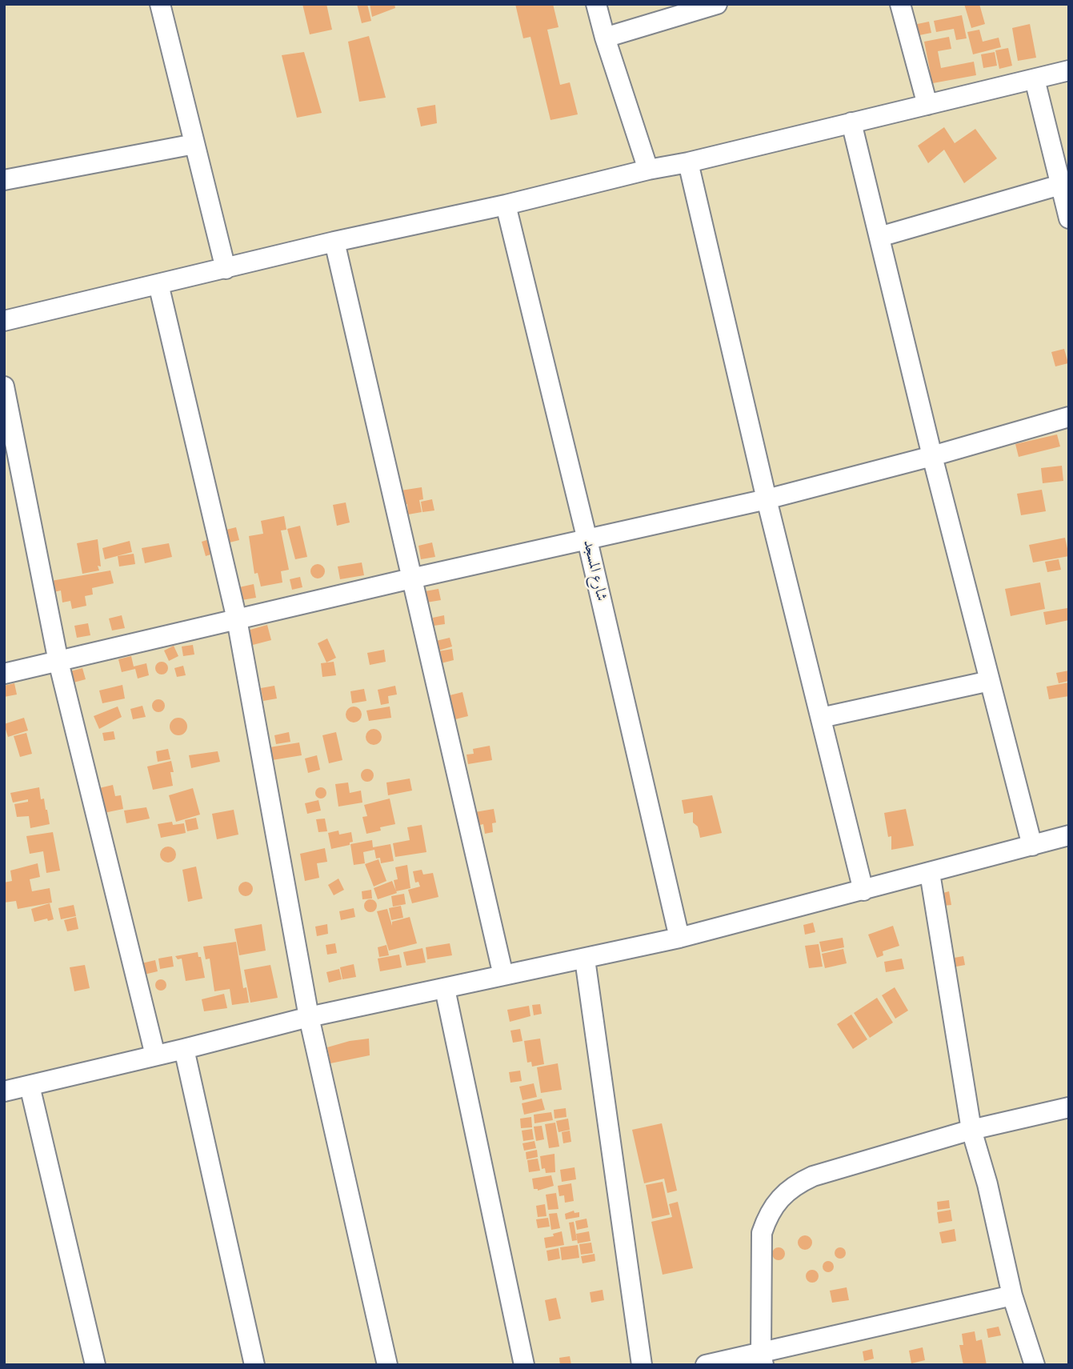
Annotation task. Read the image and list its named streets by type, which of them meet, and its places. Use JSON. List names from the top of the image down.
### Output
{
  "streets": {
    "street": ["شارع المسجد"]
  }
}
